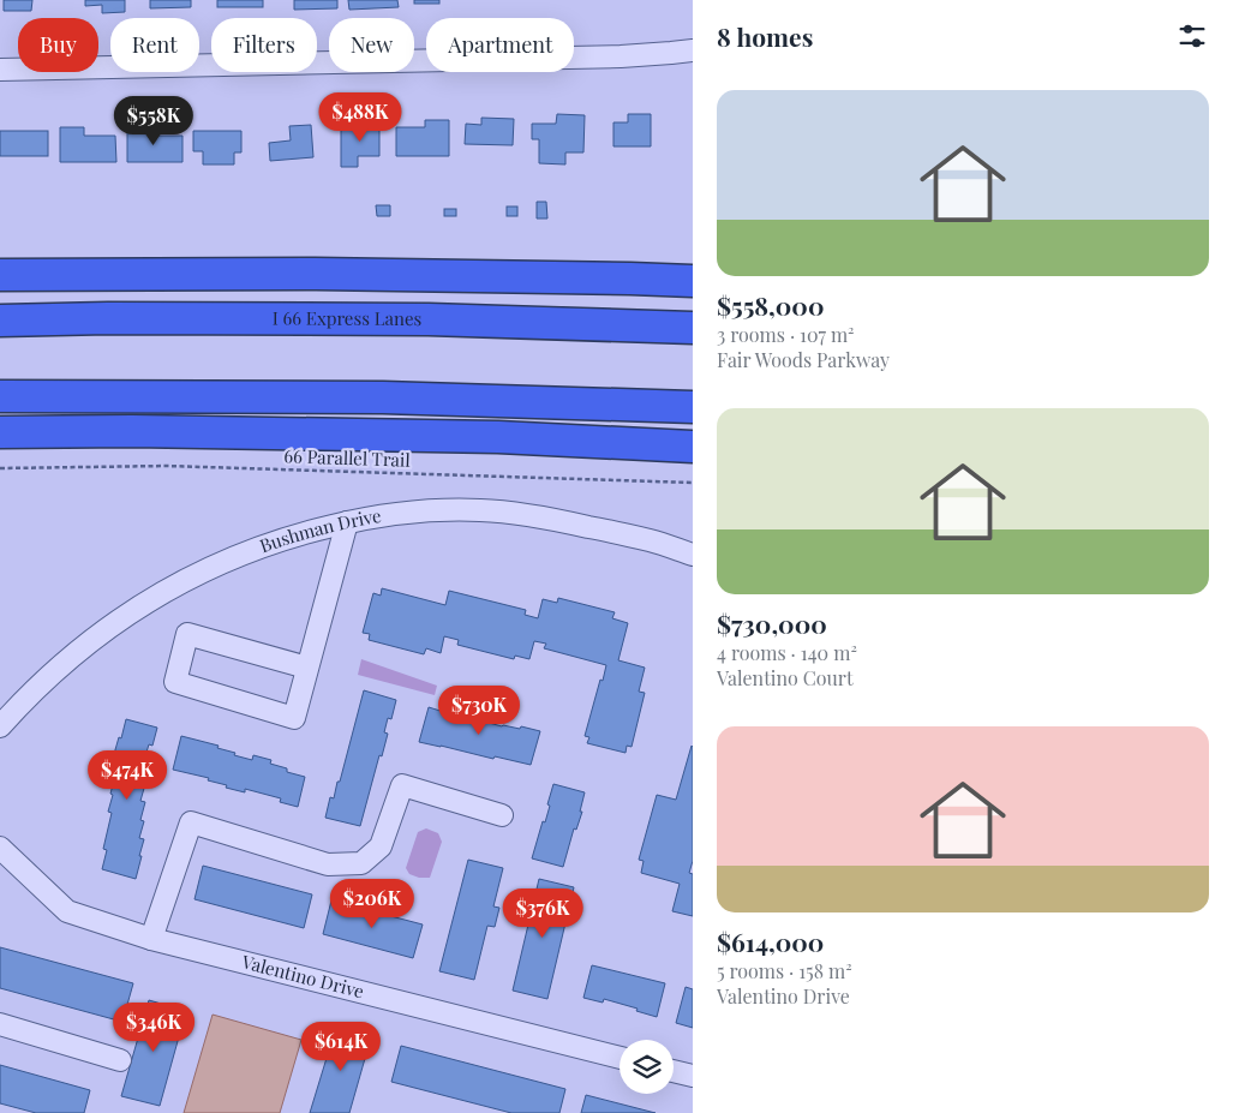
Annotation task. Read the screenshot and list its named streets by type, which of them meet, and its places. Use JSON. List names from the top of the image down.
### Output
{
  "streets": {
    "highway": ["I 66 Express Lanes"],
    "street": ["Bushman Drive", "Valentino Drive"],
    "path": ["66 Parallel Trail"]
  },
  "page": {
    "heading": "8 homes",
    "chip": [
      "Buy",
      "Rent",
      "Filters",
      "New",
      "Apartment"
    ],
    "list": [
      {
        "name": "$558,000",
        "note": "3 rooms · 107 m² · Fair Woods Parkway"
      },
      {
        "name": "$730,000",
        "note": "4 rooms · 140 m² · Valentino Court"
      },
      {
        "name": "$614,000",
        "note": "5 rooms · 158 m² · Valentino Drive"
      }
    ],
    "price": [
      "$488K",
      "$558K",
      "$730K",
      "$474K",
      "$206K",
      "$376K",
      "$346K",
      "$614K"
    ]
  }
}
